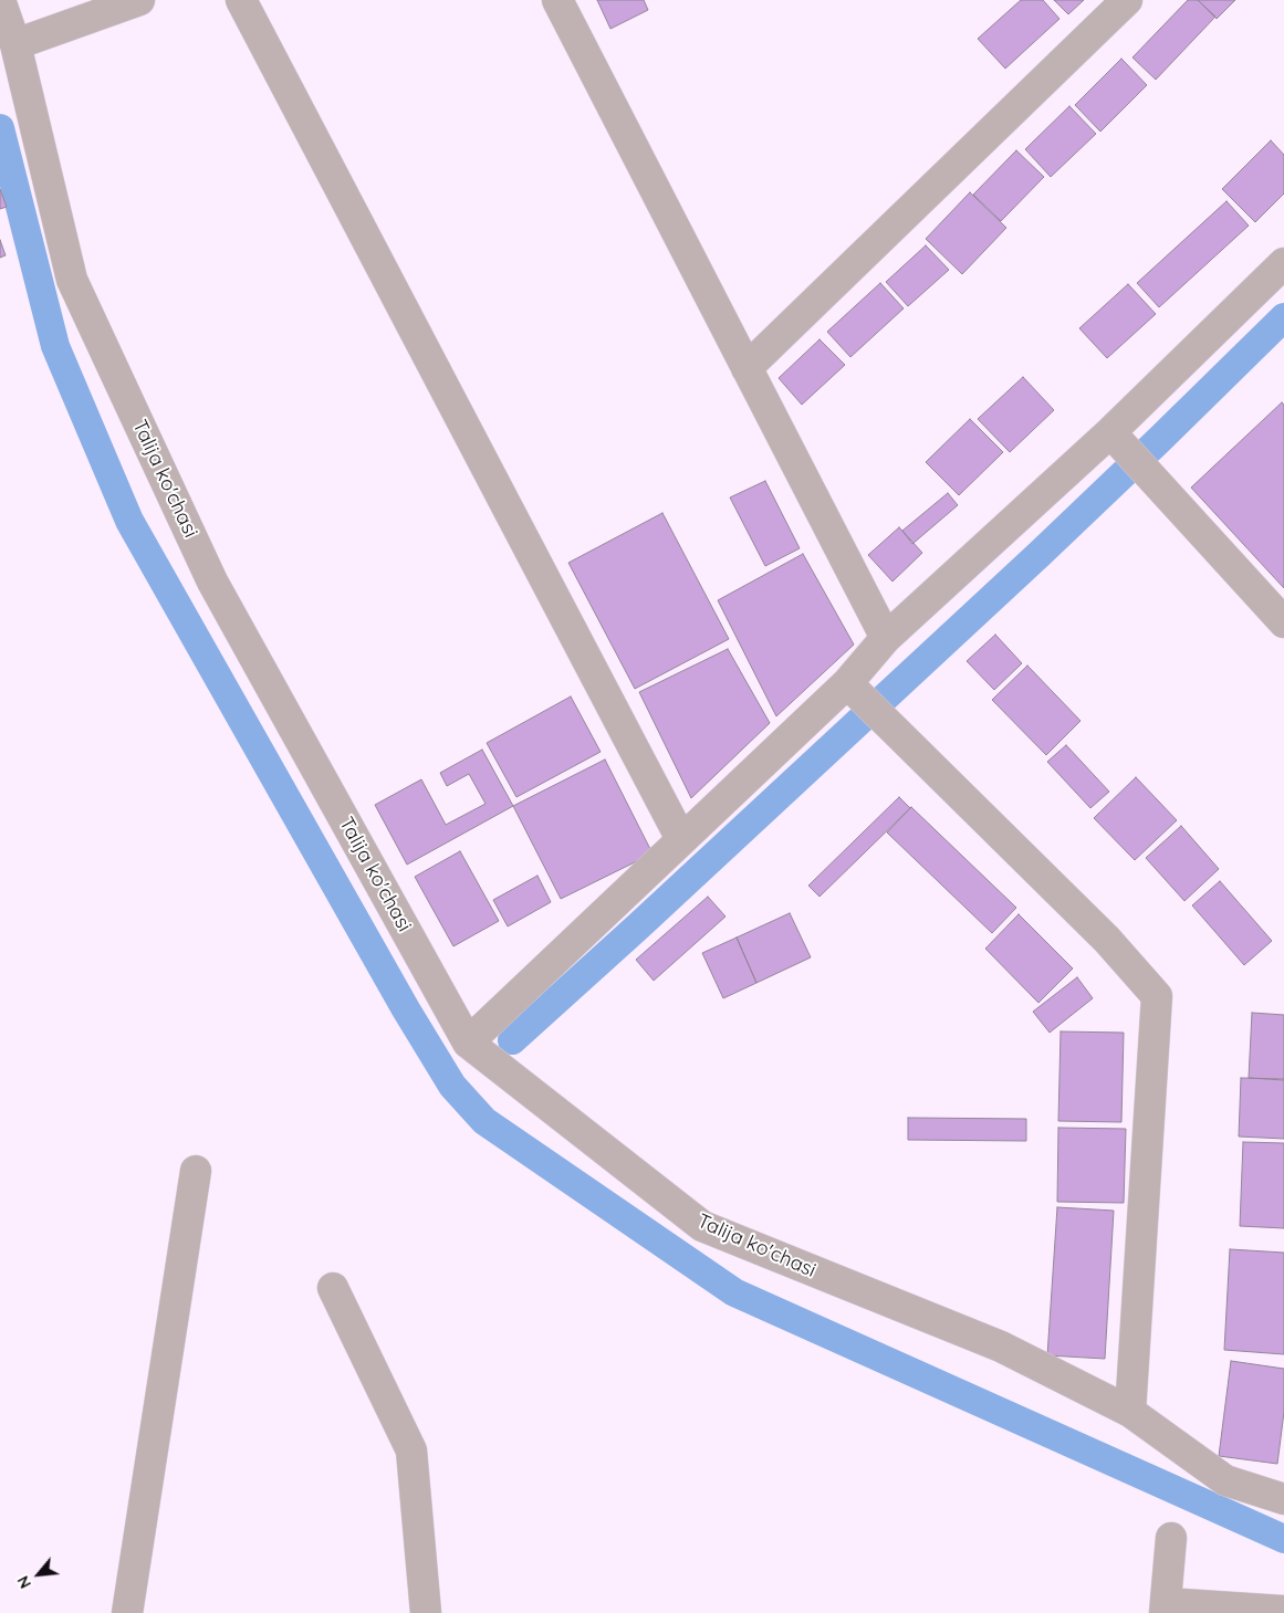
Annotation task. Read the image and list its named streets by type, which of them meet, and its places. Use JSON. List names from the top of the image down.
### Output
{
  "streets": {
    "street": ["Talija ko'chasi"]
  },
  "north": "bottom left"
}
